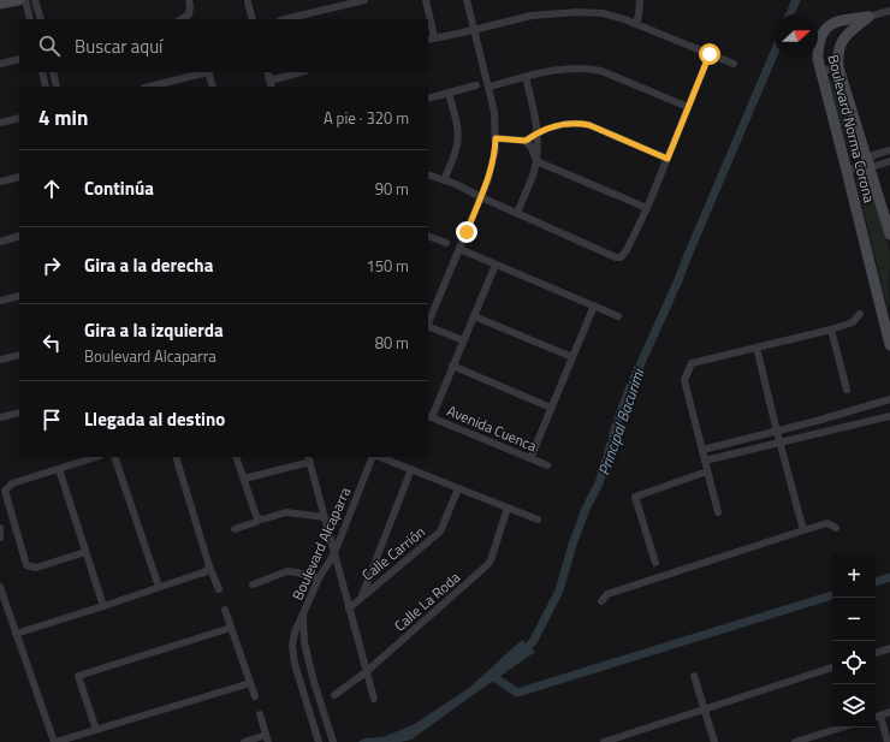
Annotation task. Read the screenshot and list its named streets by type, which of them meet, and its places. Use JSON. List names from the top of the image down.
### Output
{
  "streets": {
    "street": [
      "Boulevard Norma Corona",
      "Avenida Cuenca",
      "Boulevard Alcaparra",
      "Calle Carrión",
      "Calle La Roda"
    ]
  },
  "water": ["Principal Bacurimi"],
  "north": "right",
  "page": {
    "search": "Buscar aquí",
    "heading": ["4 min", "A pie · 320 m"],
    "list": [
      ["Continúa", "90 m"],
      ["Gira a la derecha", "150 m"],
      ["Gira a la izquierda", "Boulevard Alcaparra", "80 m"],
      "Llegada al destino"
    ],
    "map_buttons": ["+", "−"]
  }
}
